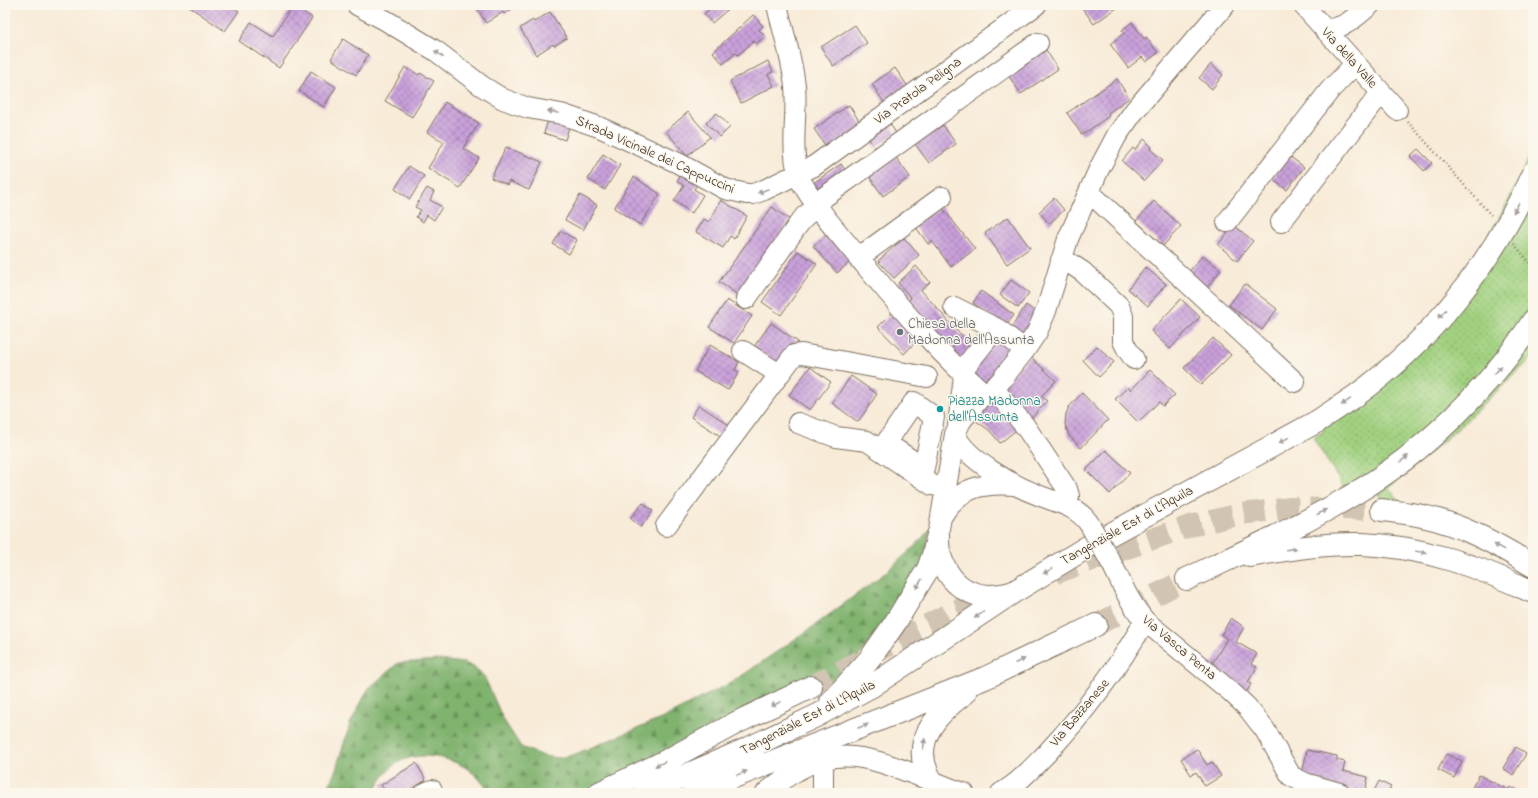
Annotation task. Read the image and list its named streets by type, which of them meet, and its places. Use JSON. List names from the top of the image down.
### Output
{
  "streets": {
    "highway": ["Tangenziale Est di L'Aquila"],
    "street": [
      "Via della Valle",
      "Via Pratola Peligna",
      "Strada Vicinale dei Cappuccini",
      "Via Vasca Penta",
      "Via Bazzanese"
    ]
  },
  "crossings": [
    ["Via Pratola Peligna", "Strada Vicinale dei Cappuccini"],
    ["Via Vasca Penta", "Via Bazzanese"]
  ],
  "one_way": ["Strada Vicinale dei Cappuccini"],
  "places": ["Chiesa della Madonna dell'Assunta", "Piazza Madonna dell'Assunta"]
}
